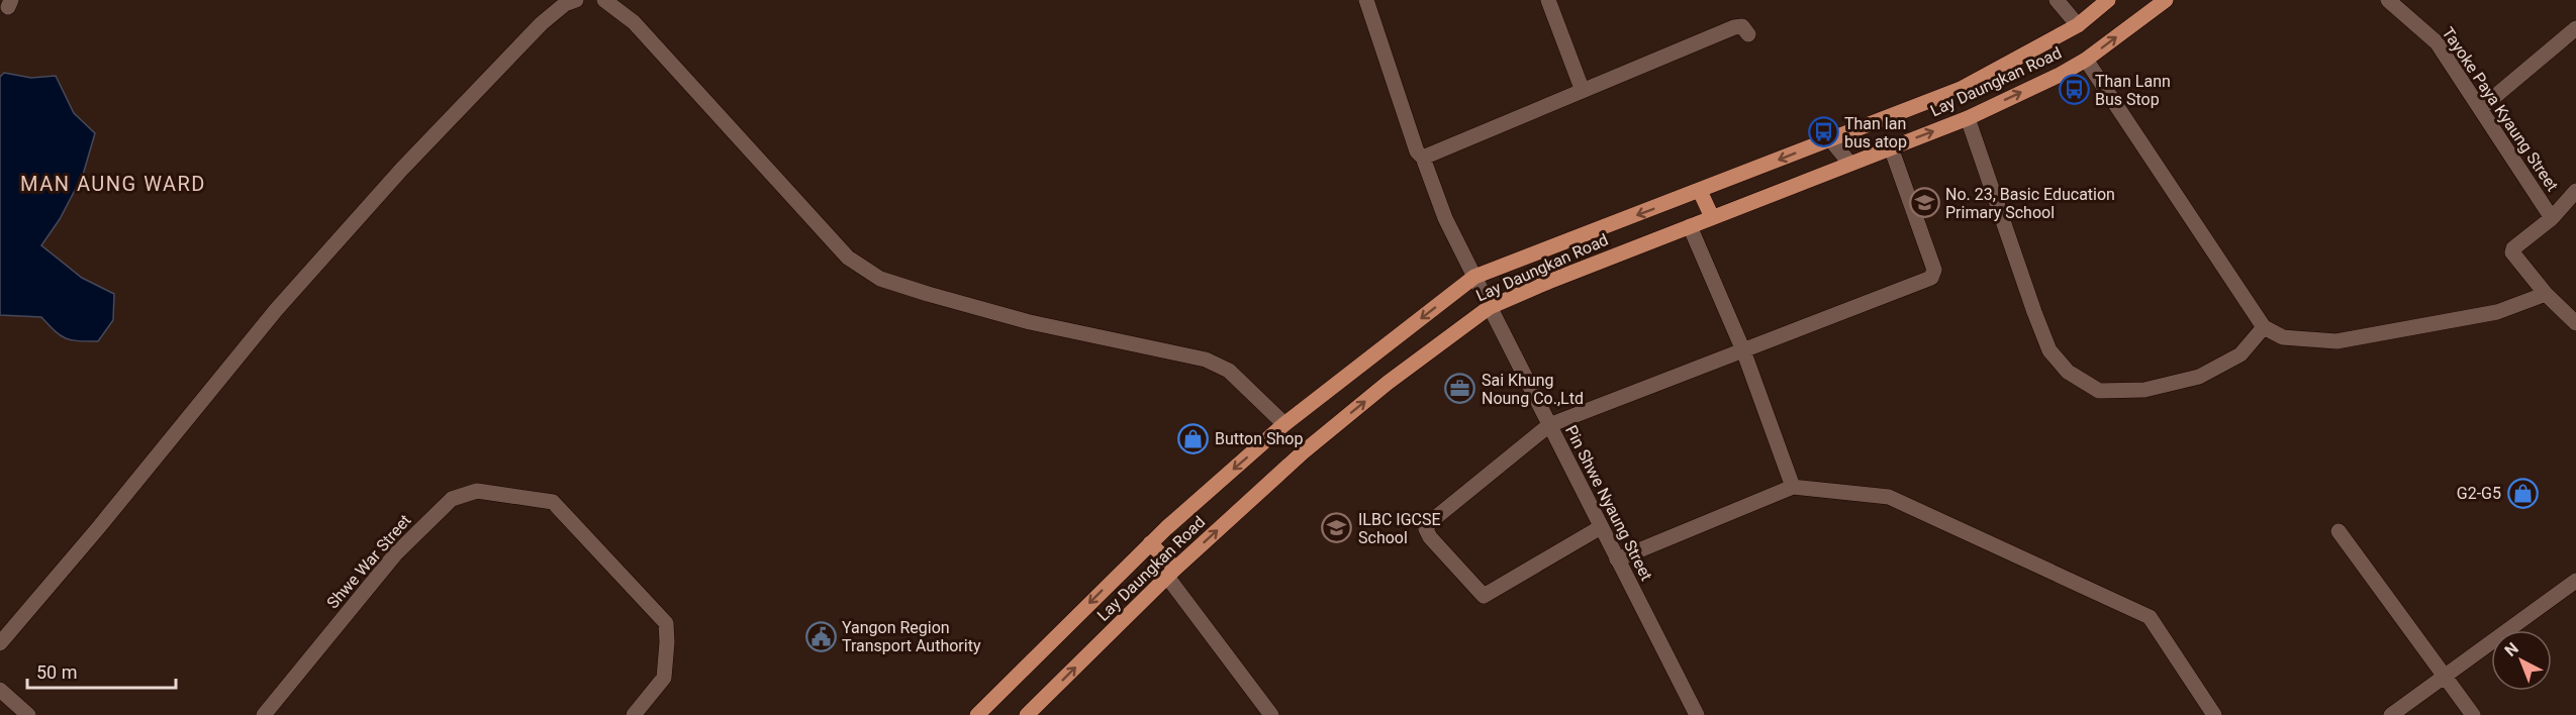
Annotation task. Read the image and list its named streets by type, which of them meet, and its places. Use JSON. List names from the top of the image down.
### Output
{
  "streets": {
    "main road": ["Lay Daungkan Road"],
    "street": ["Tayoke Paya Kyaung Street", "Pin Shwe Nyaung Street", "Shwe War Street"]
  },
  "crossings": [
    ["Lay Daungkan Road", "Pin Shwe Nyaung Street"]
  ],
  "districts": ["MAN AUNG WARD"],
  "places": {
    "bus stop": ["Than Lann Bus Stop", "Than lan bus atop"],
    "school or university": ["No. 23, Basic Education Primary School", "ILBC IGCSE School"],
    "office": ["Sai Khung Noung Co.,Ltd"],
    "shop": ["Button Shop", "G2-G5"],
    "public building": ["Yangon Region Transport Authority"]
  },
  "scale_bar": "50 m",
  "north": "top left"
}
